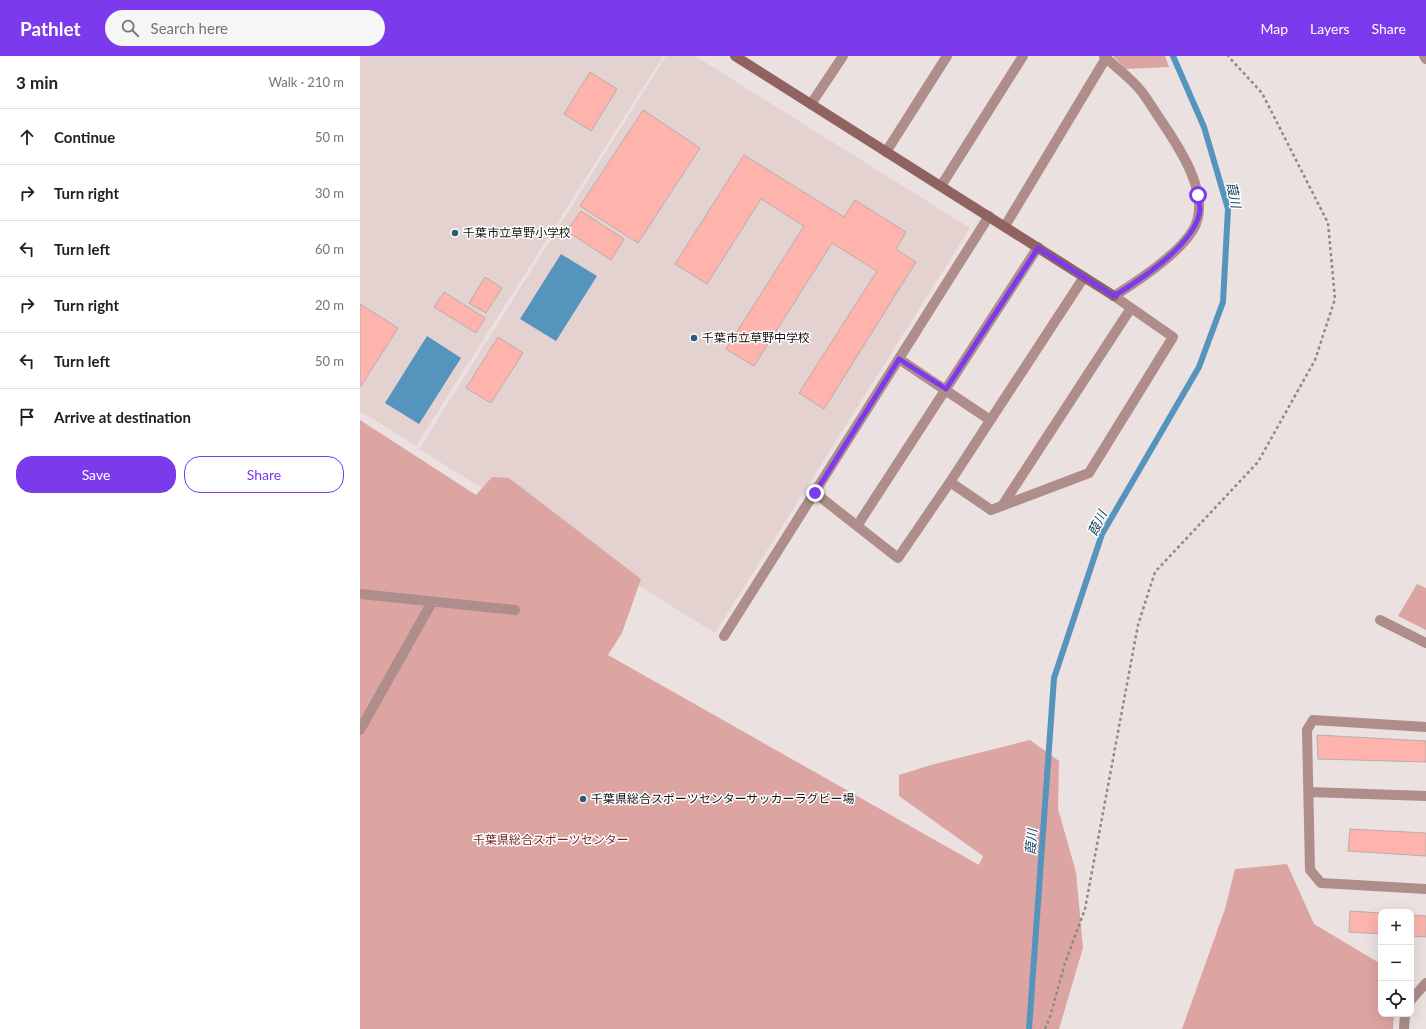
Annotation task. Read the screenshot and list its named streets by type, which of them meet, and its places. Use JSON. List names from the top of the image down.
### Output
{
  "water": ["葭川"],
  "parks": ["千葉県総合スポーツセンター"],
  "places": ["千葉市立草野小学校", "千葉市立草野中学校", "千葉県総合スポーツセンターサッカーラグビー場"],
  "page": {
    "header": "Pathlet",
    "search": "Search here",
    "nav": ["Map", "Layers", "Share"],
    "heading": ["3 min", "Walk · 210 m"],
    "list": [
      ["Continue", "50 m"],
      ["Turn right", "30 m"],
      ["Turn left", "60 m"],
      ["Turn right", "20 m"],
      ["Turn left", "50 m"],
      "Arrive at destination"
    ],
    "buttons": ["Save", "Share"],
    "map_buttons": ["+", "−"]
  }
}
